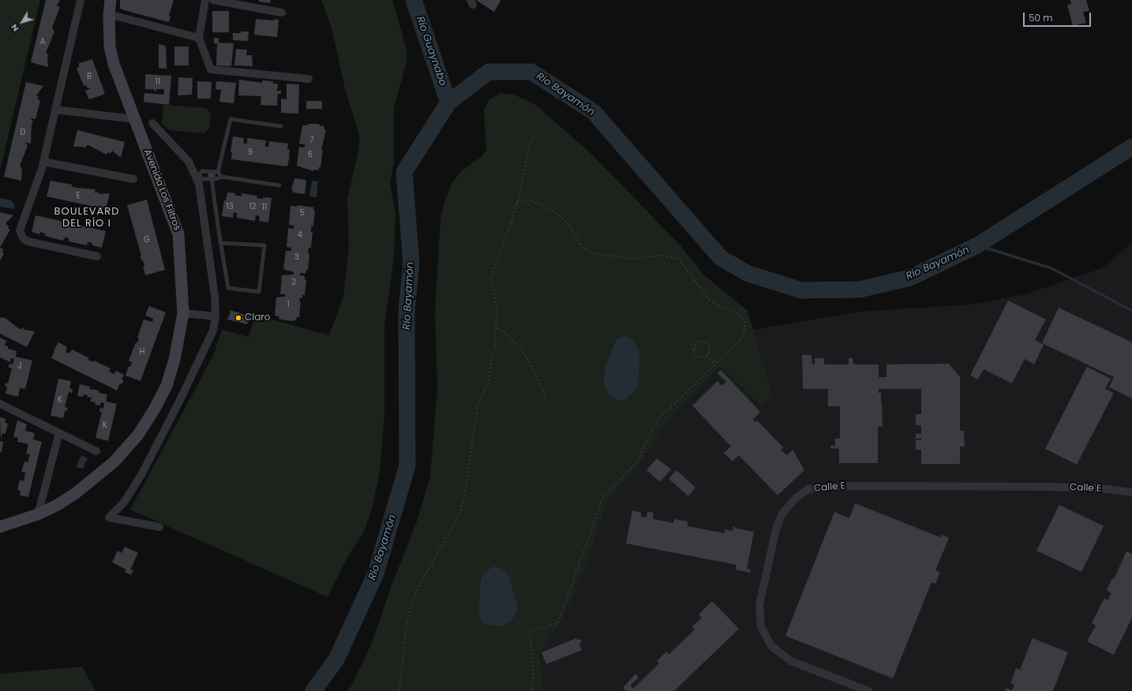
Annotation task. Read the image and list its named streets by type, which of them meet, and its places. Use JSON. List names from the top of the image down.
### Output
{
  "streets": {
    "main road": ["Avenida Los Filtros"],
    "street": ["Calle E"]
  },
  "districts": ["BOULEVARD DEL RÍO I"],
  "water": ["Río Guaynabo", "Río Bayamón"],
  "places": ["Claro"],
  "house_numbers": [
    "A",
    "B",
    "11",
    "D",
    "7",
    "9",
    "6",
    "E",
    "13",
    "12",
    "11",
    "5",
    "4",
    "G",
    "3",
    "2",
    "1",
    "H",
    "J",
    "K",
    "K"
  ],
  "scale_bar": "50 m",
  "north": "bottom left"
}
